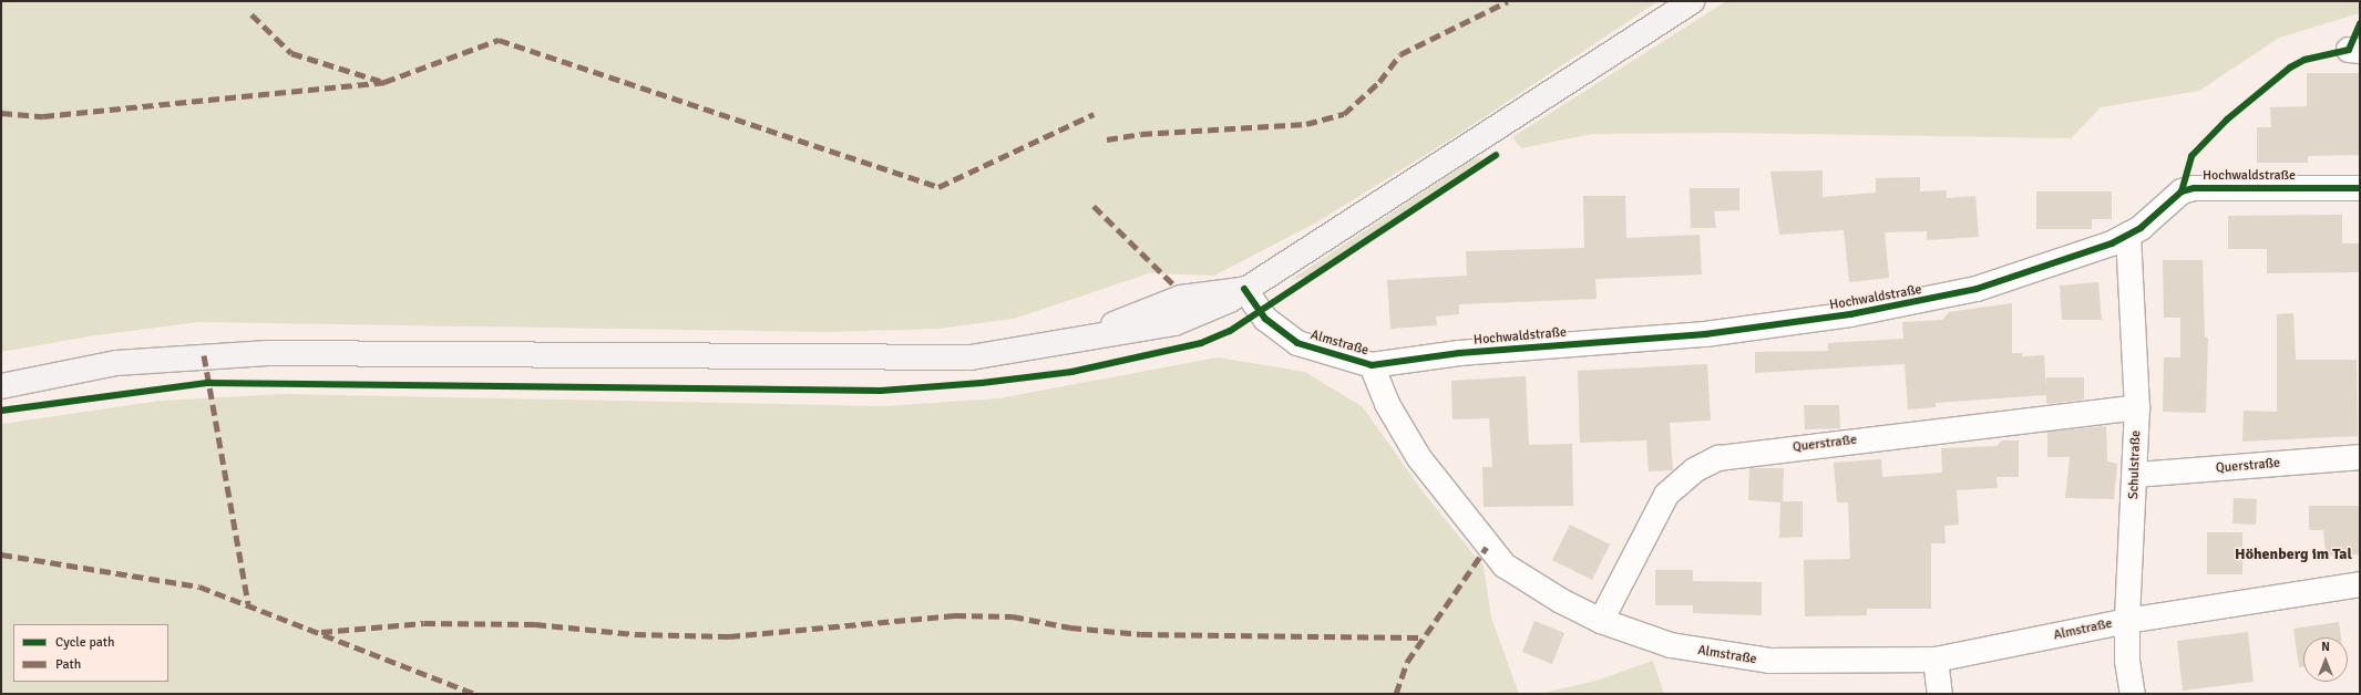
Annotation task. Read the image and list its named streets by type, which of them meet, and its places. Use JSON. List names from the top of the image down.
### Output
{
  "streets": {
    "street": [
      "Hochwaldstraße",
      "Almstraße",
      "Querstraße",
      "Schulstraße"
    ]
  },
  "crossings": [
    ["Hochwaldstraße", "Almstraße"],
    ["Hochwaldstraße", "Schulstraße"],
    ["Almstraße", "Querstraße"],
    ["Almstraße", "Schulstraße"],
    ["Querstraße", "Schulstraße"]
  ],
  "districts": ["Höhenberg im Tal"],
  "legend": ["Cycle path", "Path"],
  "north": "top"
}
